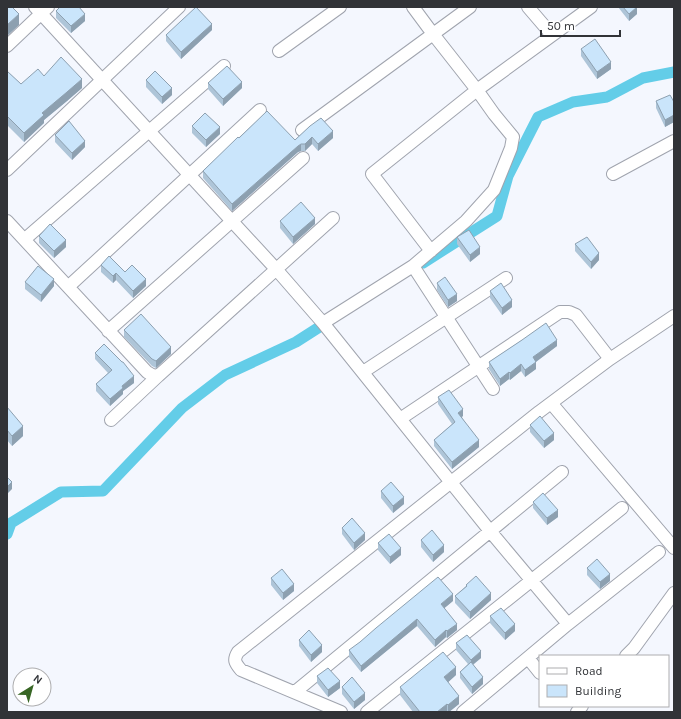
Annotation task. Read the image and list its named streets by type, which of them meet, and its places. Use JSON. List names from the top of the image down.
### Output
{
  "legend": ["Road", "Building"],
  "scale_bar": "50 m",
  "north": "top right"
}
